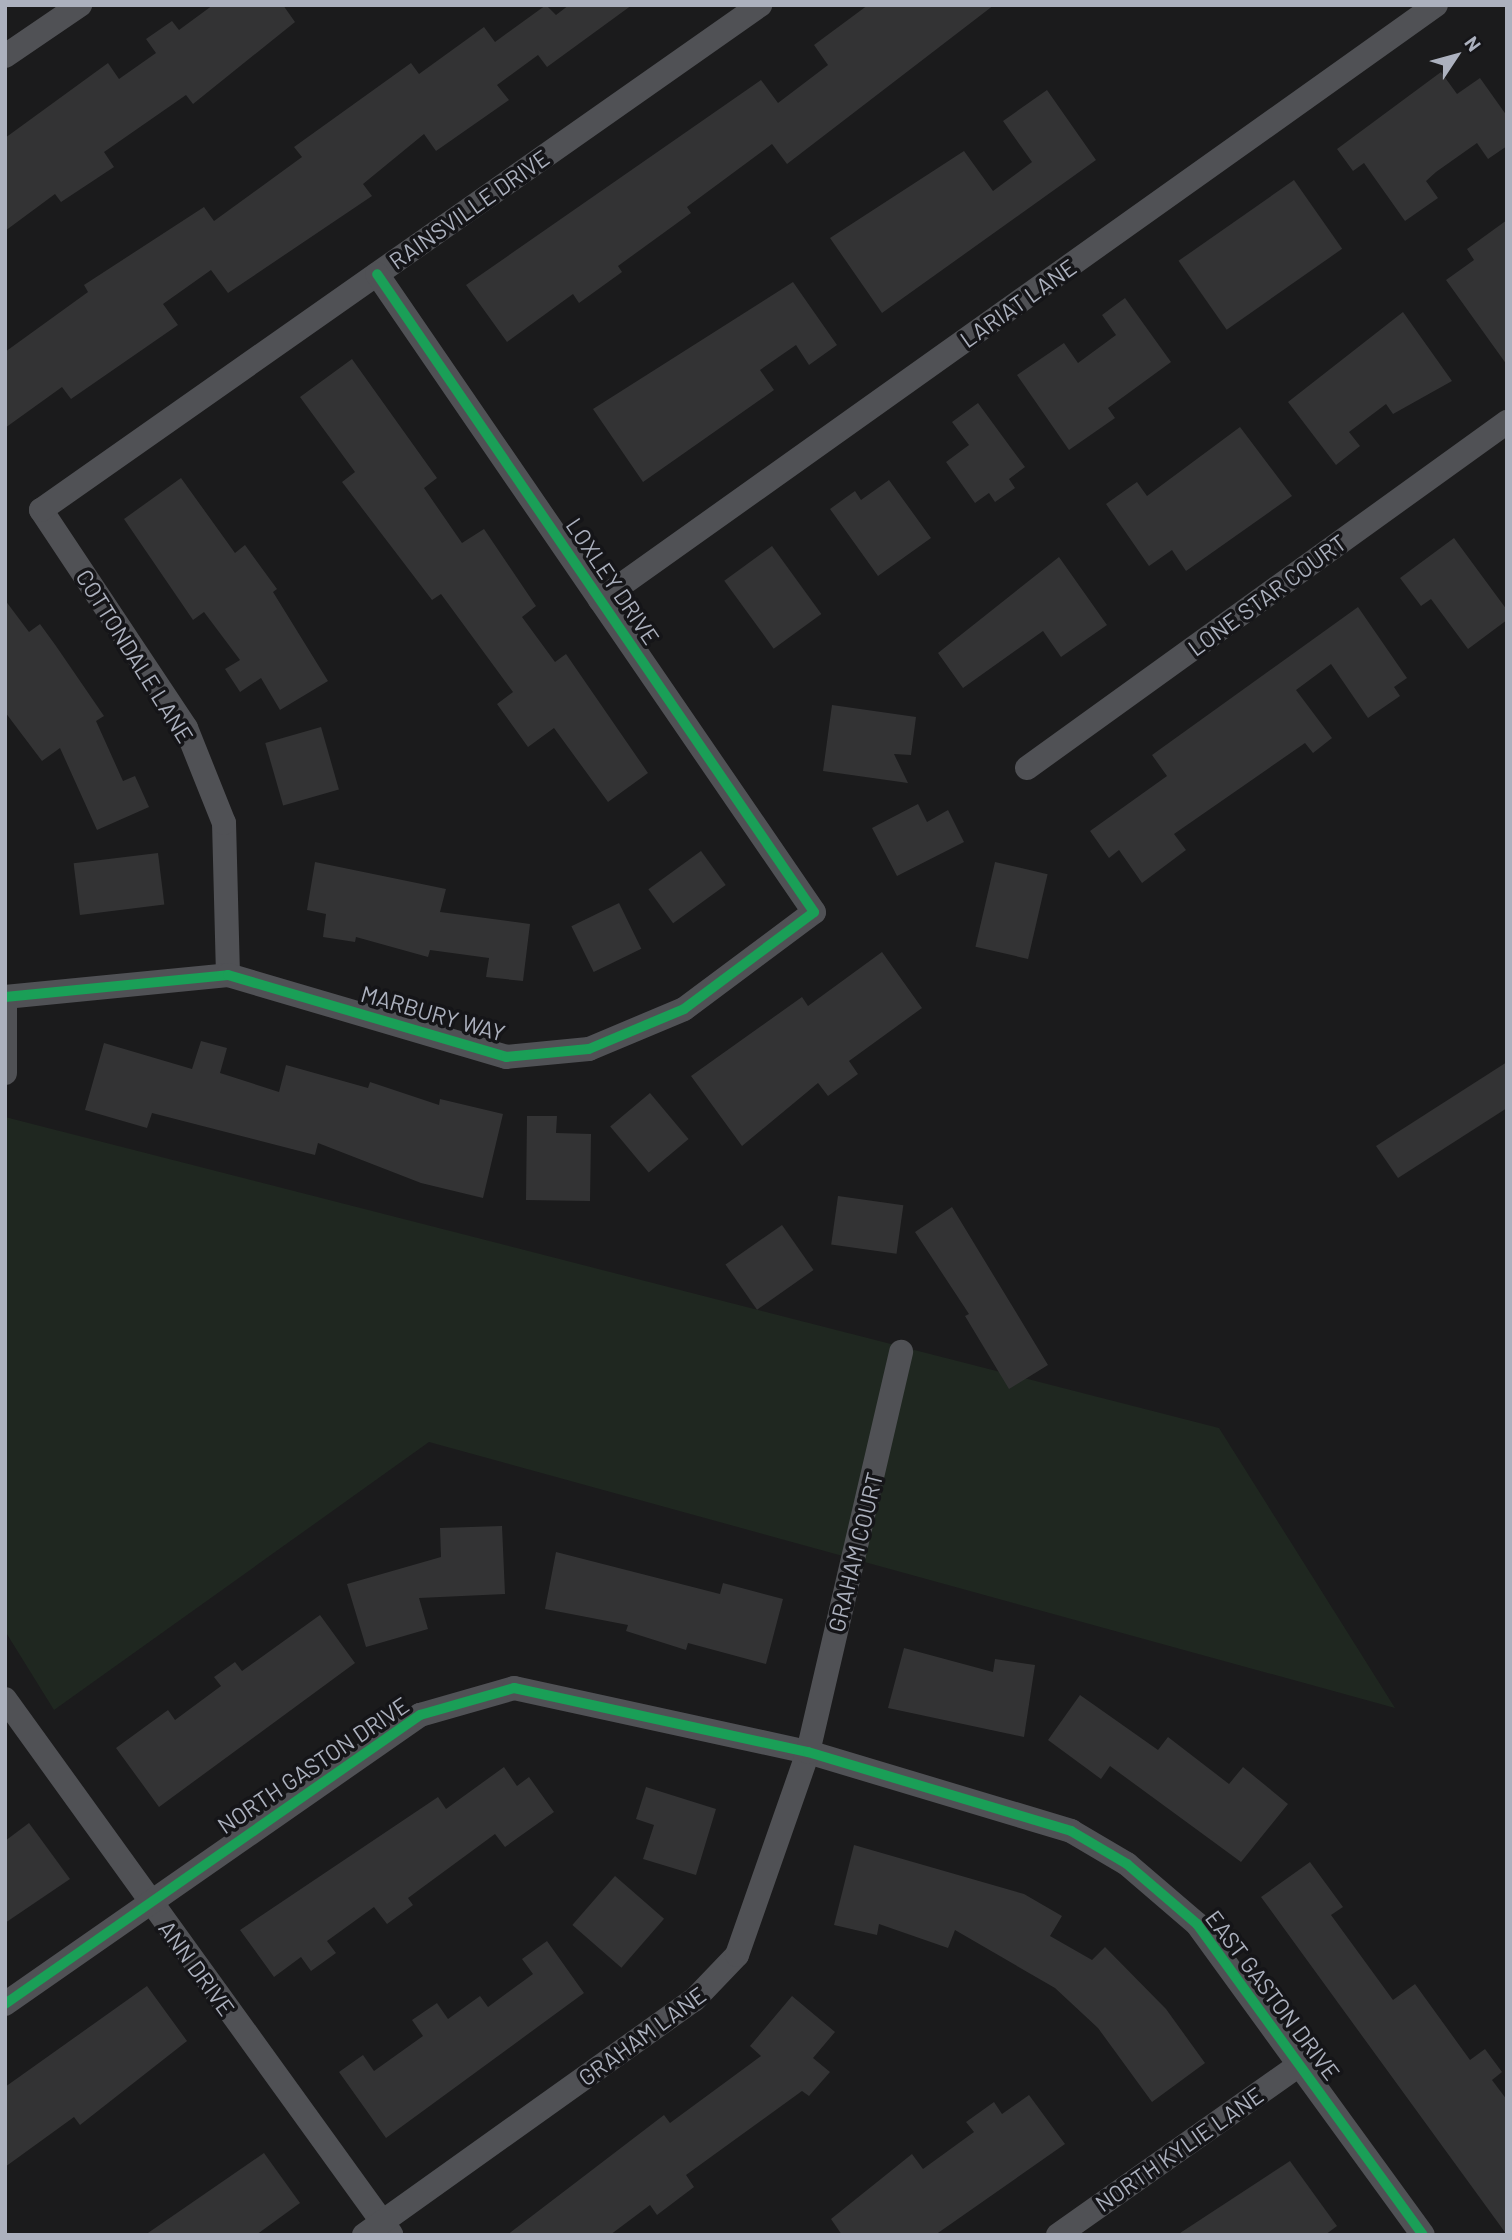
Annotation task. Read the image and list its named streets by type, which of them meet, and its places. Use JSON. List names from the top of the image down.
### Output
{
  "streets": {
    "street": [
      "RAINSVILLE DRIVE",
      "LARIAT LANE",
      "LOXLEY DRIVE",
      "LONE STAR COURT",
      "COTTONDALE LANE",
      "MARBURY WAY",
      "GRAHAM COURT",
      "NORTH GASTON DRIVE",
      "ANN DRIVE",
      "EAST GASTON DRIVE",
      "GRAHAM LANE",
      "NORTH KYLIE LANE"
    ]
  },
  "crossings": [
    ["RAINSVILLE DRIVE", "LOXLEY DRIVE"],
    ["RAINSVILLE DRIVE", "COTTONDALE LANE"],
    ["LARIAT LANE", "LOXLEY DRIVE"],
    ["LOXLEY DRIVE", "MARBURY WAY"],
    ["COTTONDALE LANE", "MARBURY WAY"],
    ["GRAHAM COURT", "NORTH GASTON DRIVE"],
    ["GRAHAM COURT", "EAST GASTON DRIVE"],
    ["GRAHAM COURT", "GRAHAM LANE"],
    ["NORTH GASTON DRIVE", "ANN DRIVE"],
    ["NORTH GASTON DRIVE", "EAST GASTON DRIVE"],
    ["NORTH GASTON DRIVE", "GRAHAM LANE"],
    ["ANN DRIVE", "GRAHAM LANE"],
    ["EAST GASTON DRIVE", "GRAHAM LANE"],
    ["EAST GASTON DRIVE", "NORTH KYLIE LANE"]
  ],
  "north": "top right"
}
